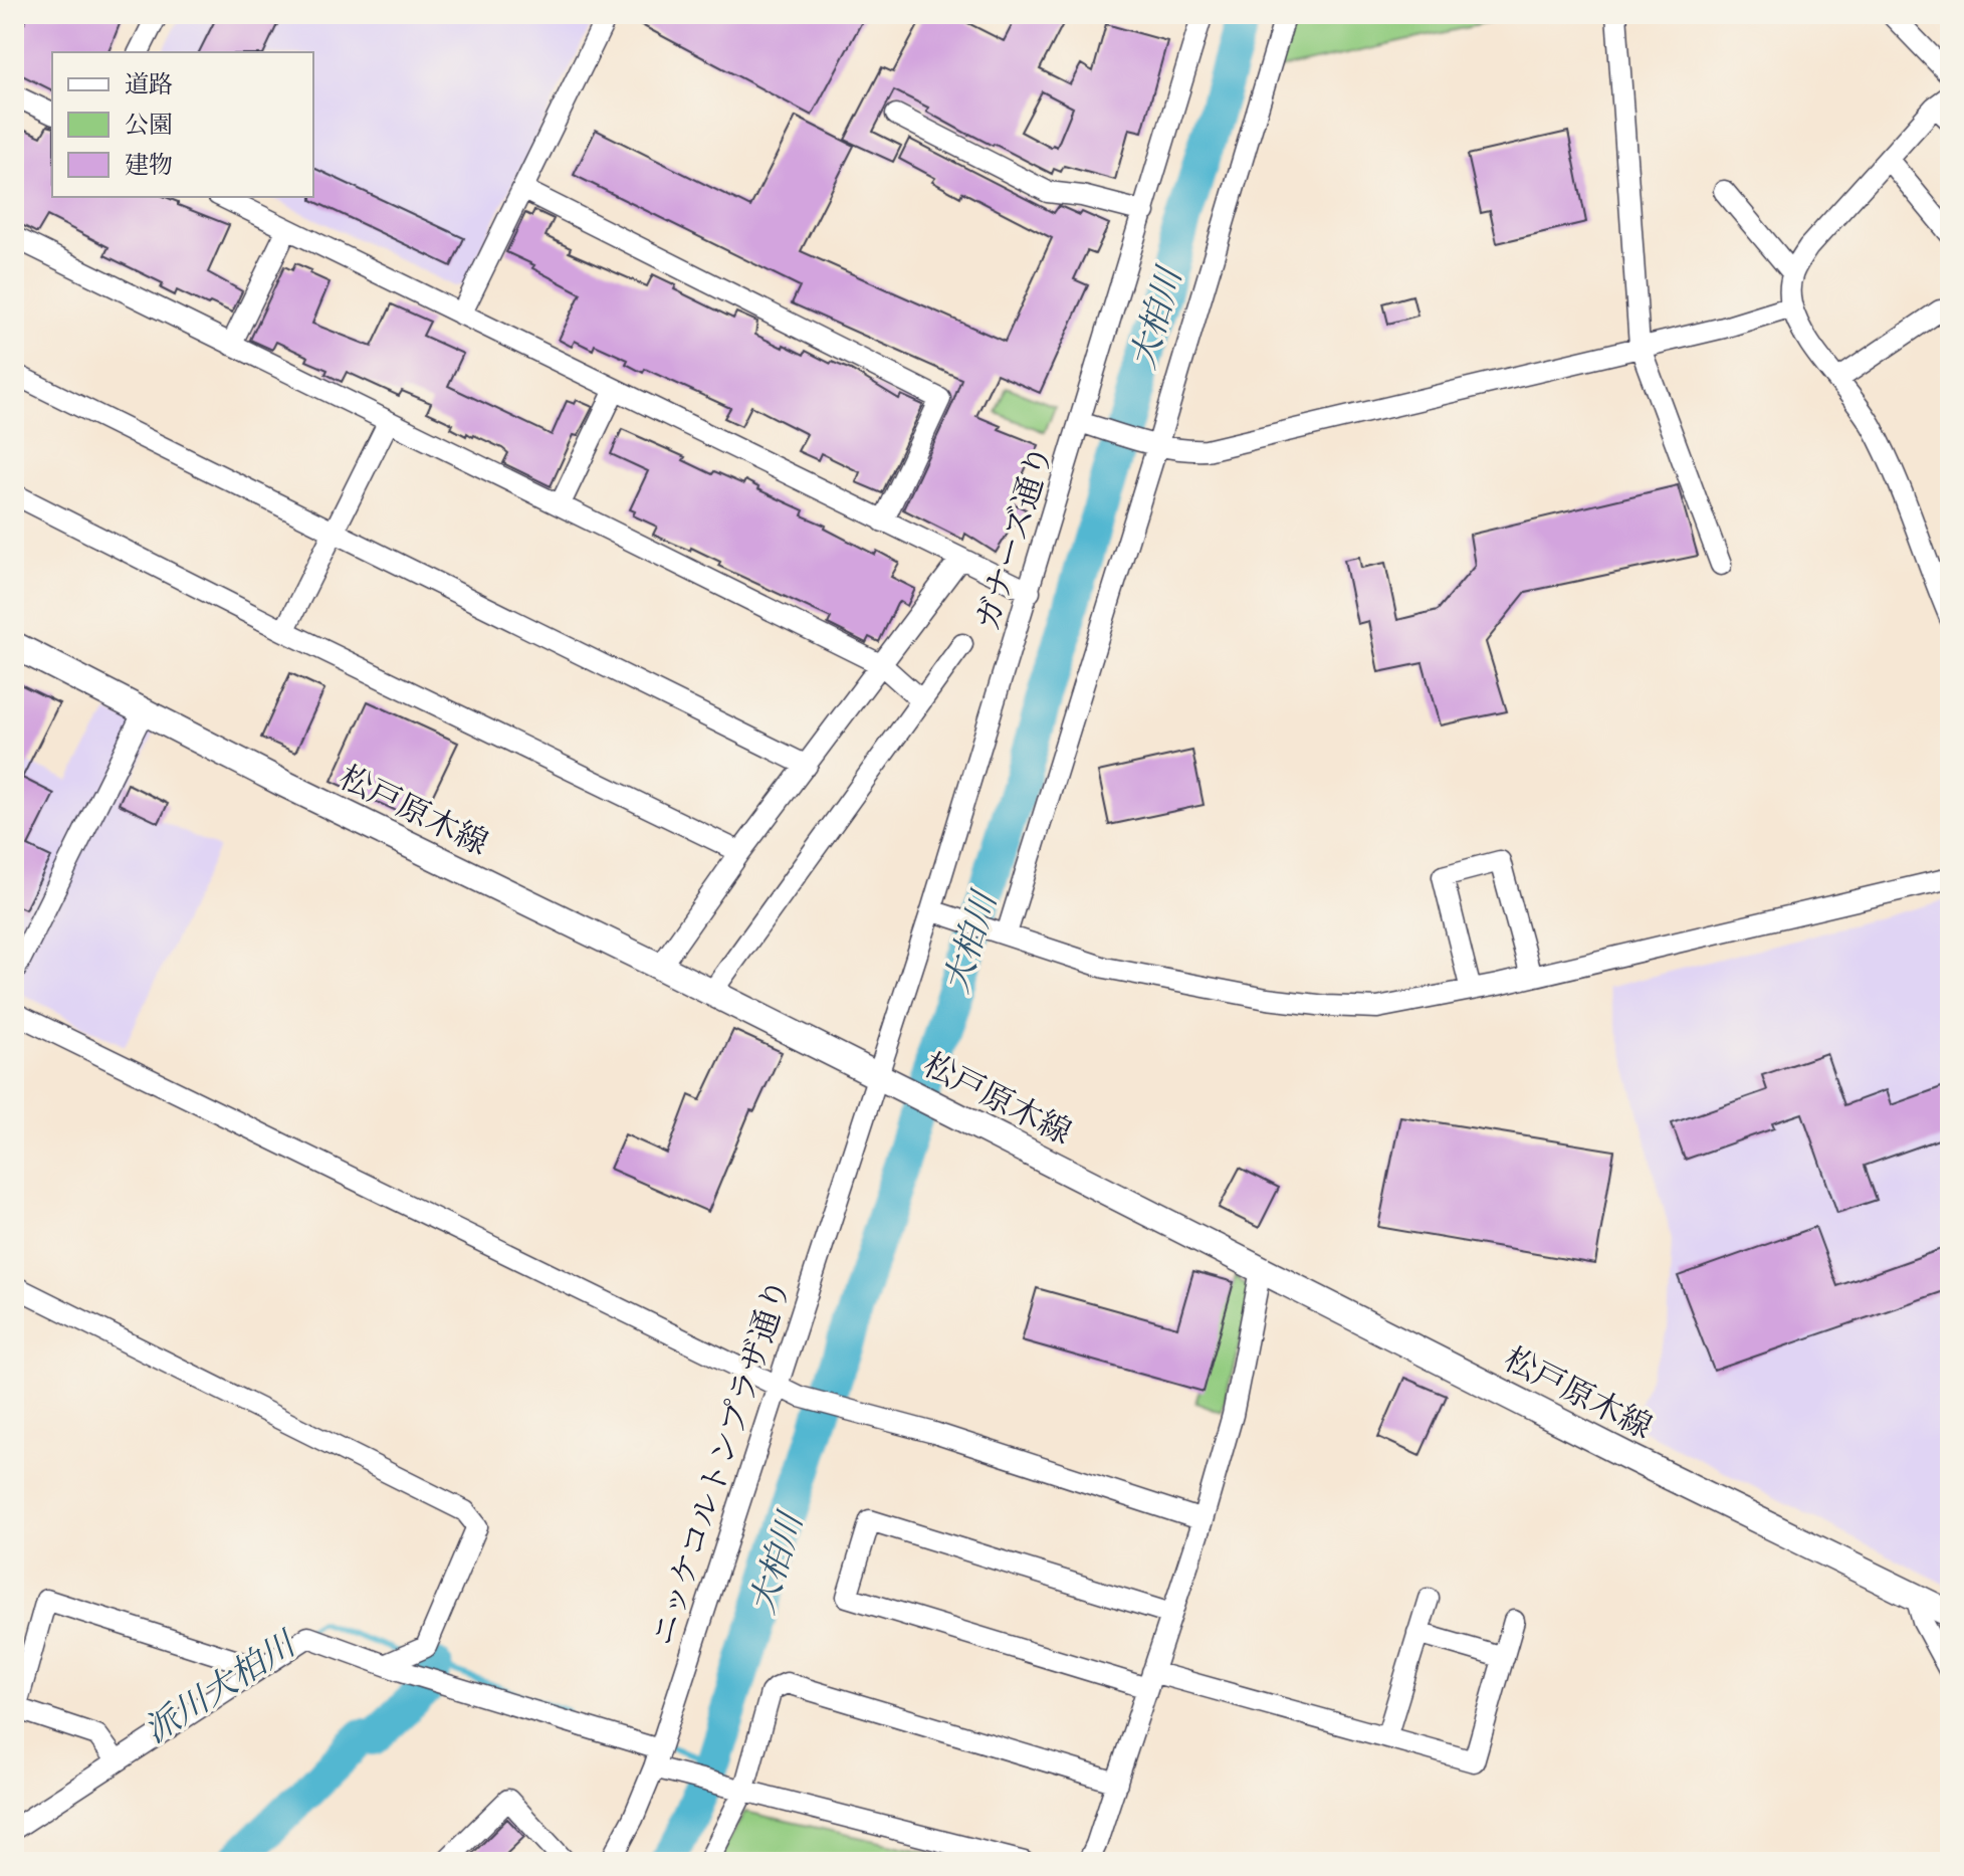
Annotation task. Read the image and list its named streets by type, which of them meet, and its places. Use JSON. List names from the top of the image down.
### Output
{
  "streets": {
    "main road": ["松戸原木線"],
    "street": ["ガナーズ通り", "ニッケコルトンプラザ通り"]
  },
  "crossings": [
    ["ガナーズ通り", "松戸原木線"],
    ["ガナーズ通り", "ニッケコルトンプラザ通り"],
    ["松戸原木線", "ニッケコルトンプラザ通り"]
  ],
  "water": ["大柏川", "派川大柏川"],
  "legend": ["道路", "公園", "建物"]
}
